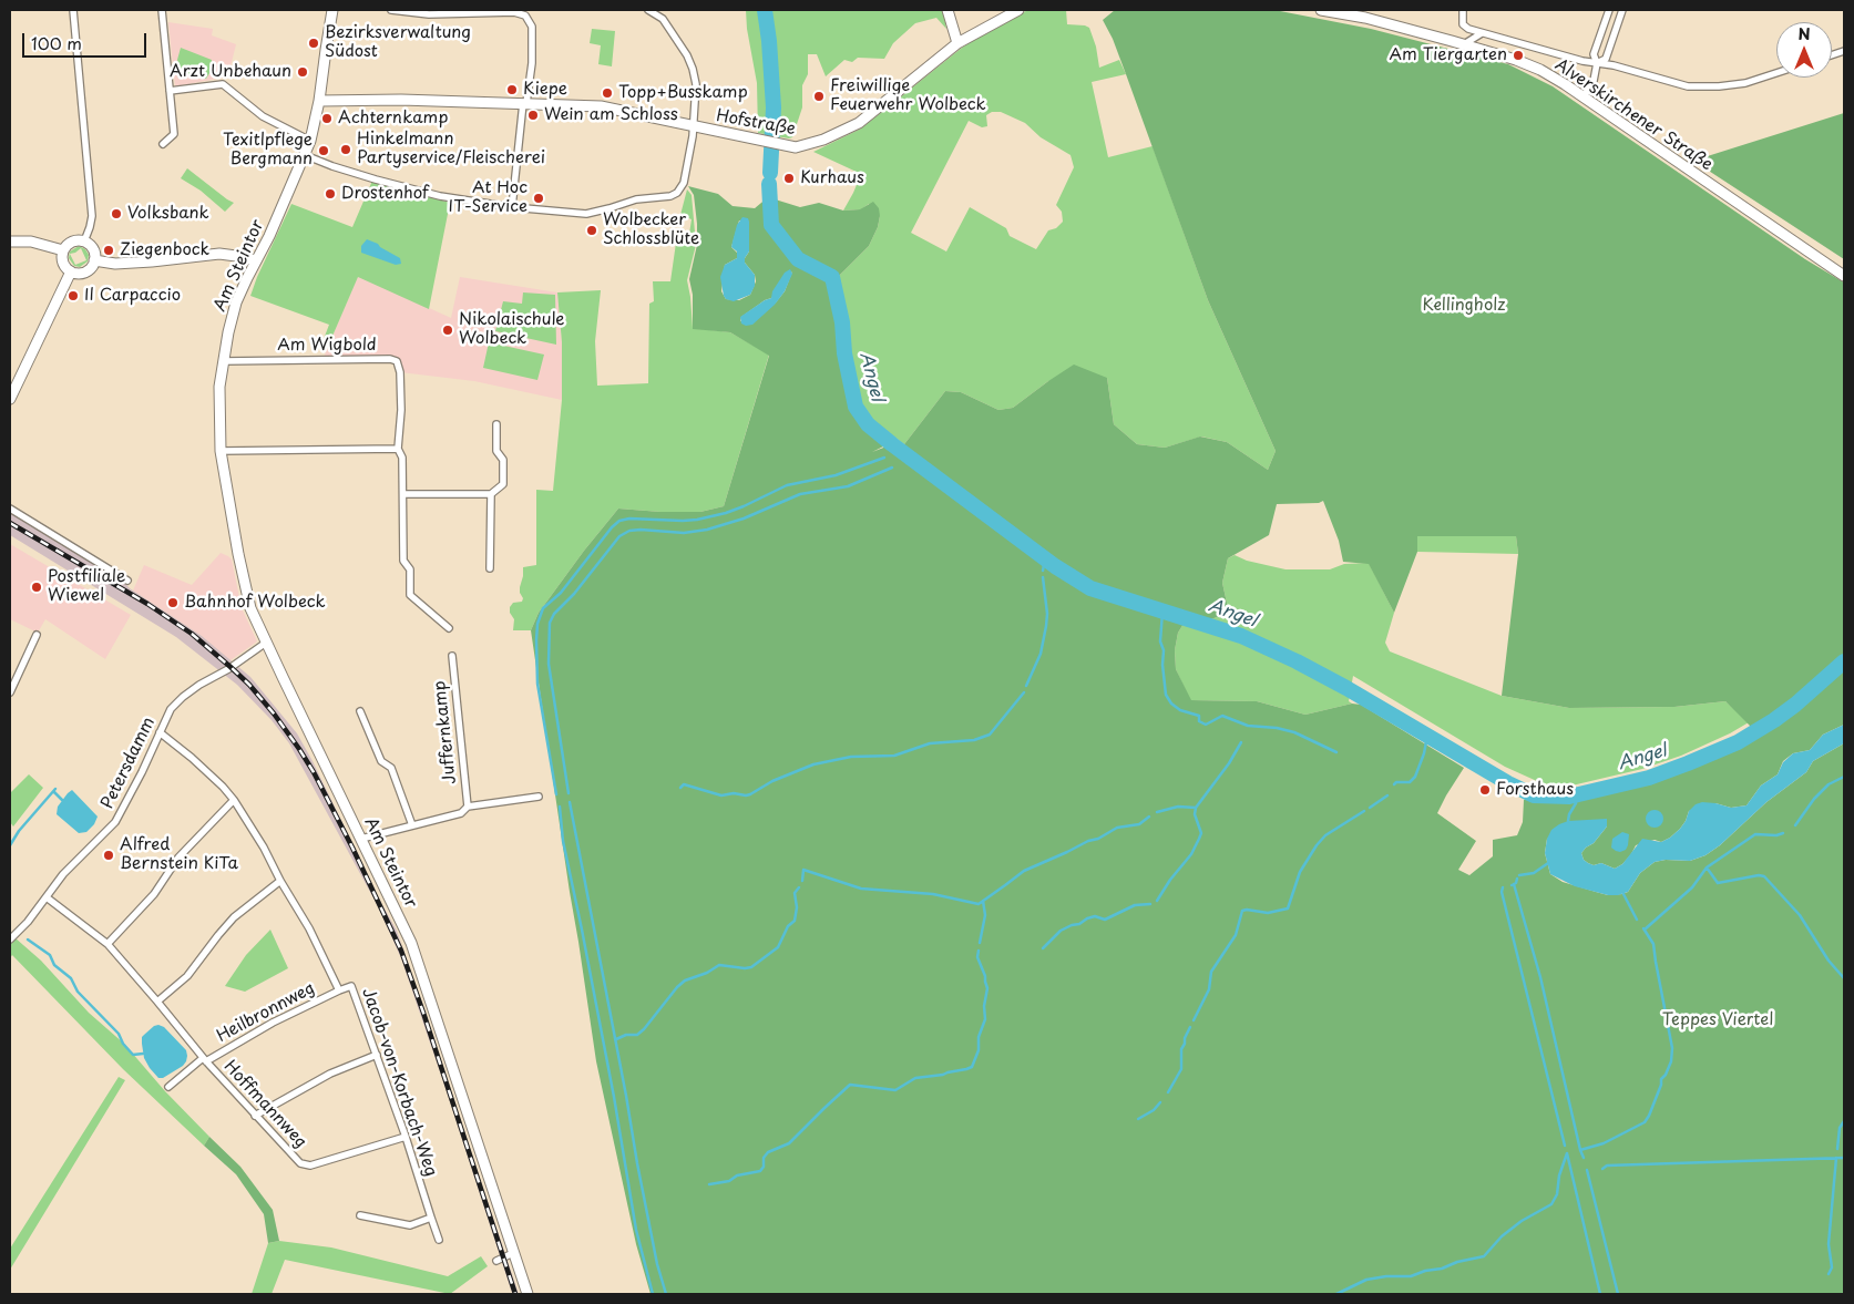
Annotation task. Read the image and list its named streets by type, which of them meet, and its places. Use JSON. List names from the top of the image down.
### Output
{
  "streets": {
    "street": [
      "Alverskirchener Straße",
      "Hofstraße",
      "Am Steintor",
      "Am Wigbold",
      "Juffernkamp",
      "Petersdamm",
      "Heilbronnweg",
      "Jacob-von-Korbach-Weg",
      "Hoffmannweg"
    ]
  },
  "crossings": [
    ["Hofstraße", "Am Steintor"],
    ["Am Steintor", "Am Wigbold"],
    ["Am Steintor", "Petersdamm"],
    ["Petersdamm", "Jacob-von-Korbach-Weg"],
    ["Petersdamm", "Hoffmannweg"],
    ["Heilbronnweg", "Jacob-von-Korbach-Weg"],
    ["Heilbronnweg", "Hoffmannweg"],
    ["Jacob-von-Korbach-Weg", "Hoffmannweg"]
  ],
  "water": ["Angel"],
  "parks": ["Kellingholz", "Teppes Viertel"],
  "places": [
    "Bezirksverwaltung Südost",
    "Am Tiergarten",
    "Arzt Unbehaun",
    "Kiepe",
    "Topp+Busskamp",
    "Freiwillige Feuerwehr Wolbeck",
    "Wein am Schloss",
    "Achternkamp",
    "Hinkelmann Partyservice/Fleischerei",
    "Texitlpflege Bergmann",
    "Kurhaus",
    "Drostenhof",
    "At Hoc IT-Service",
    "Volksbank",
    "Wolbecker Schlossblüte",
    "Ziegenbock",
    "Il Carpaccio",
    "Nikolaischule Wolbeck",
    "Postfiliale Wiewel",
    "Bahnhof Wolbeck",
    "Forsthaus",
    "Alfred Bernstein KiTa"
  ],
  "scale_bar": "100 m",
  "north": "top"
}
